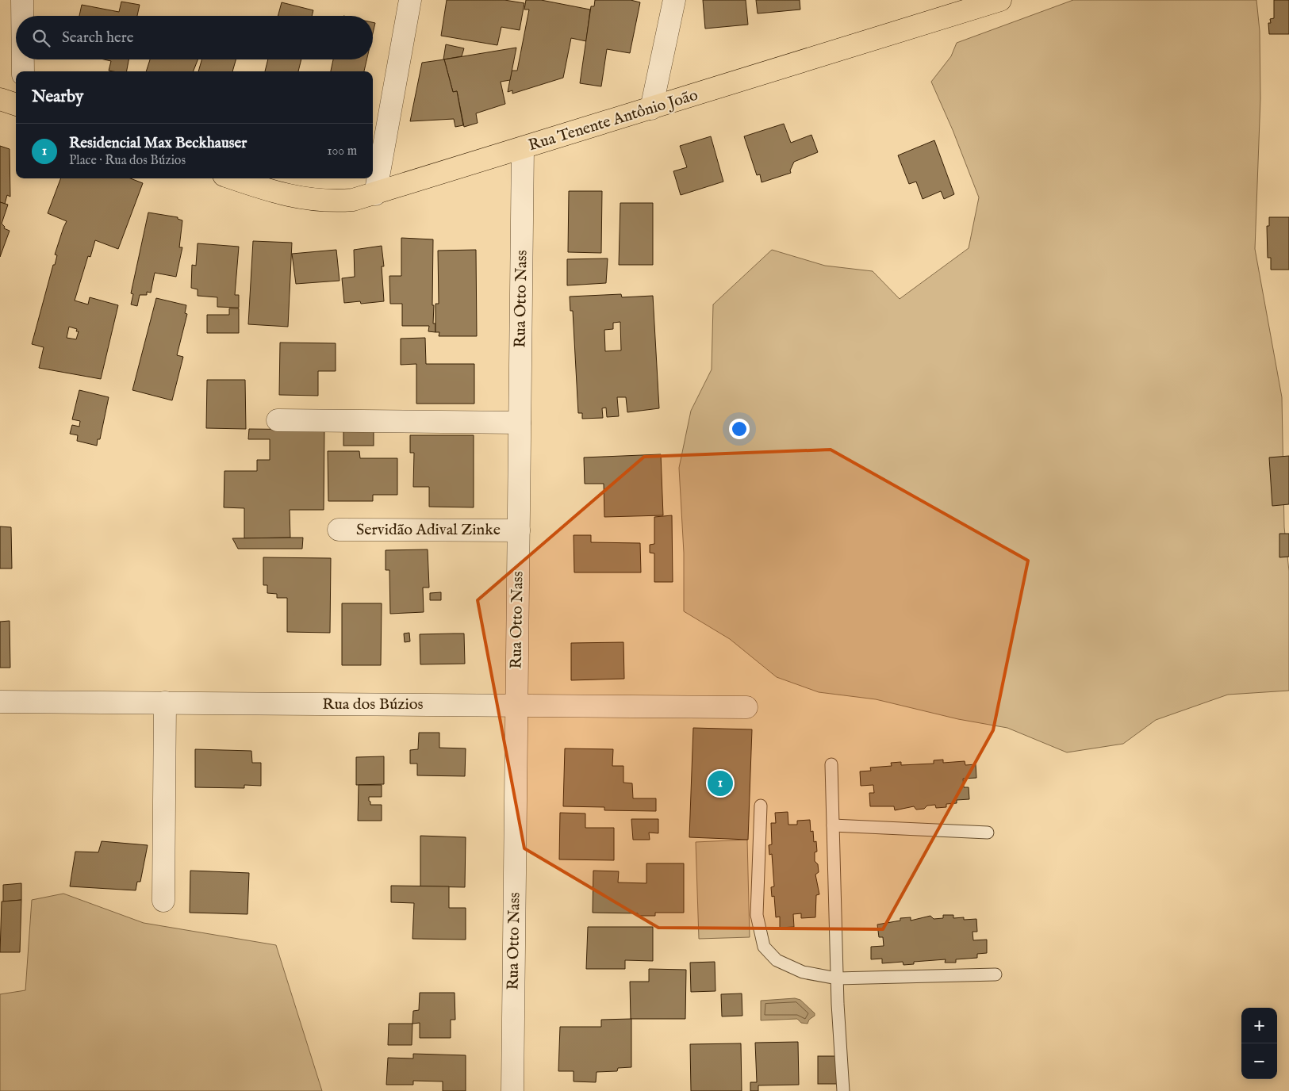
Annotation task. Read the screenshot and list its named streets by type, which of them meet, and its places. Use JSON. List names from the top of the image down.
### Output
{
  "streets": {
    "main road": ["Rua Tenente Antônio João"],
    "street": ["Rua Otto Nass", "Servidão Adival Zinke", "Rua dos Búzios"]
  },
  "crossings": [
    ["Rua Tenente Antônio João", "Rua Otto Nass"],
    ["Rua Otto Nass", "Servidão Adival Zinke"],
    ["Rua Otto Nass", "Rua dos Búzios"]
  ],
  "page": {
    "search": "Search here",
    "heading": "Nearby",
    "list": [
      {
        "mark": "1",
        "name": "Residencial Max Beckhauser",
        "note": "Place · Rua dos Búzios",
        "value": "100 m"
      }
    ],
    "pins": "1",
    "map_buttons": ["+", "−"]
  }
}
